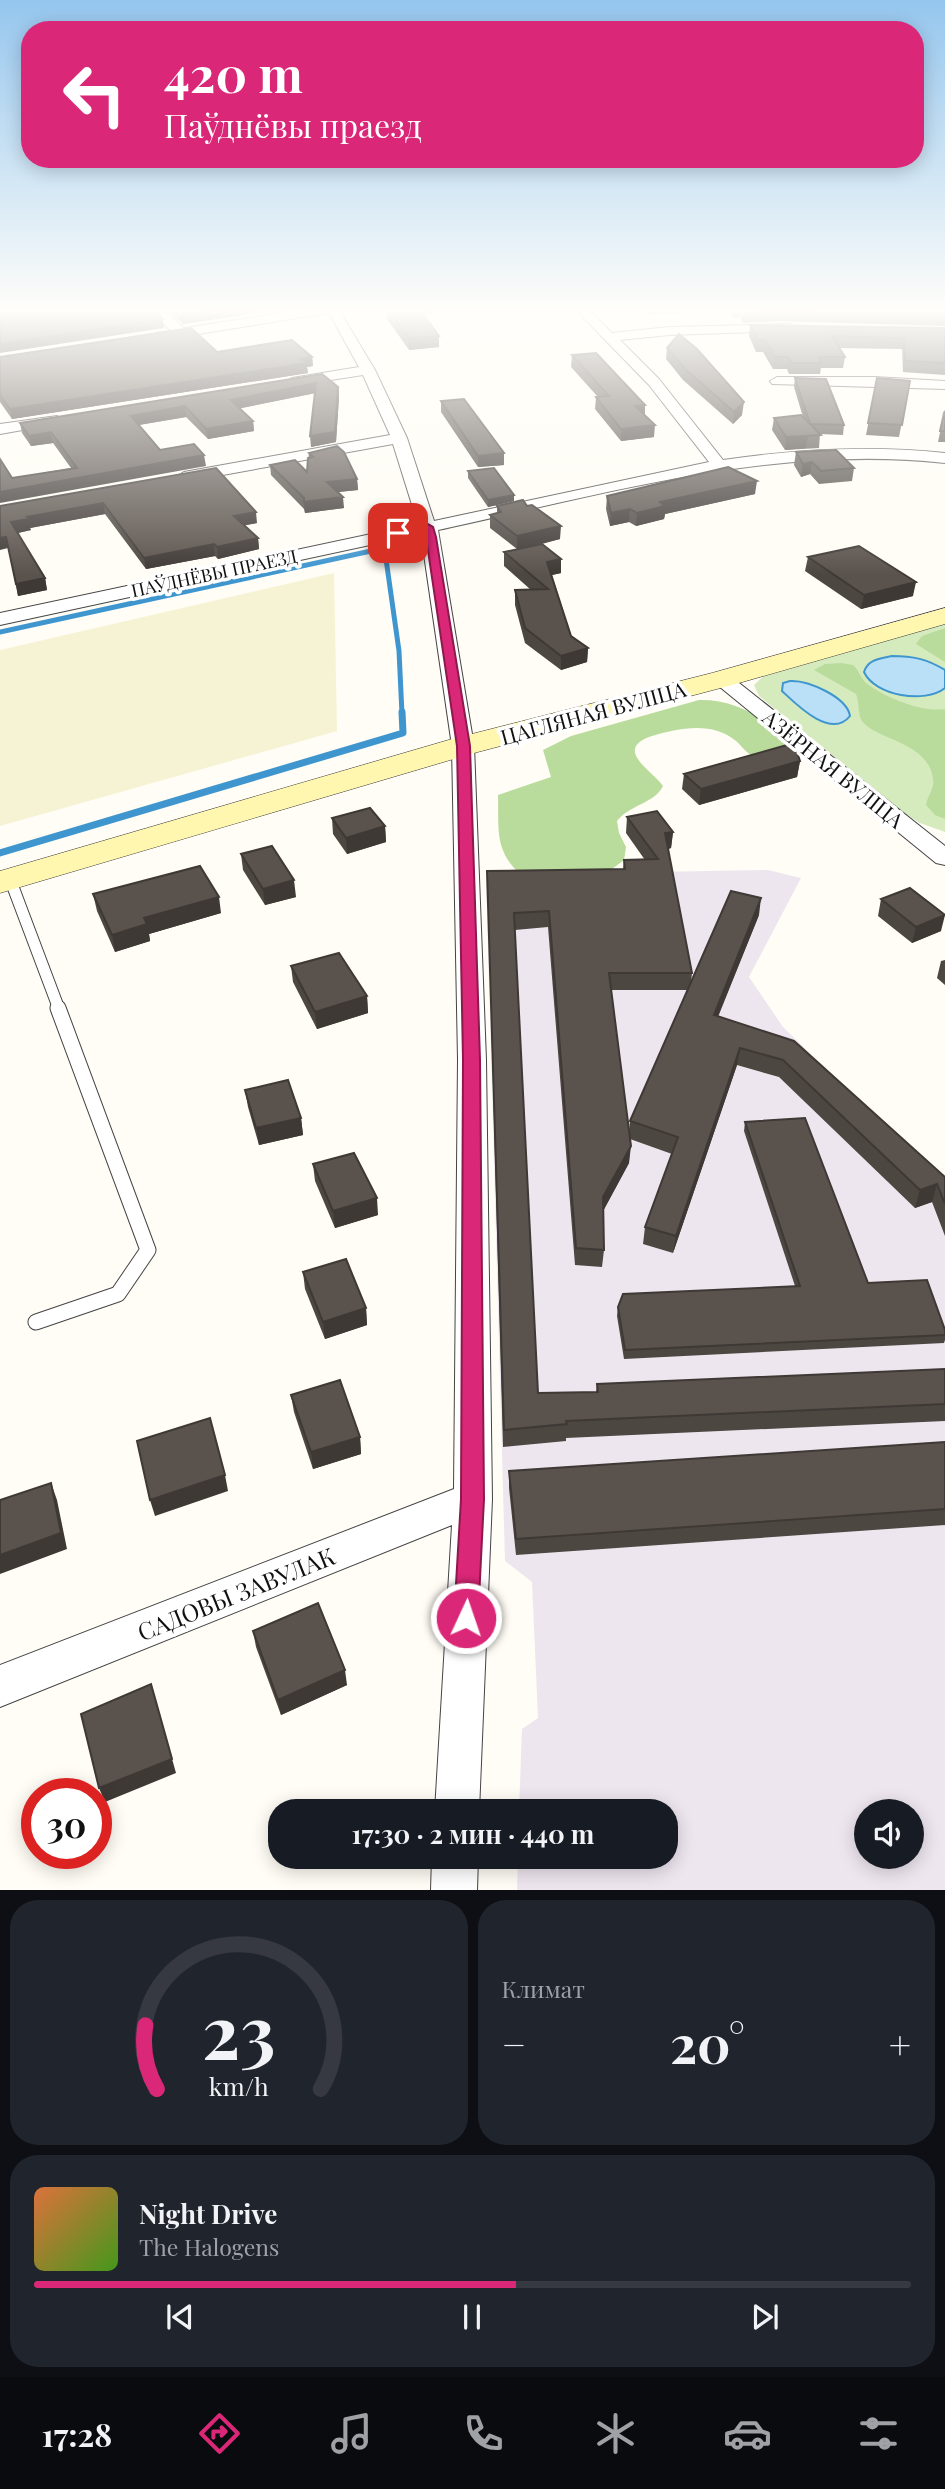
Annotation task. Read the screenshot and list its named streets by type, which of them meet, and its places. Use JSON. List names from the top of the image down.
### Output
{
  "streets": {
    "street": [
      "ПАЎДНЁВЫ ПРАЕЗД",
      "ЦАГЛЯНАЯ ВУЛІЦА",
      "АЗЁРНАЯ ВУЛІЦА",
      "САДОВЫ ЗАВУЛАК"
    ]
  },
  "crossings": [
    ["ЦАГЛЯНАЯ ВУЛІЦА", "АЗЁРНАЯ ВУЛІЦА"]
  ],
  "page": {
    "turn": ["420 m", "Паўднёвы праезд"],
    "limit": "30",
    "trip": "17:30 · 2 мин · 440 m",
    "tile": "Климат",
    "heat": ["−", "20°", "+"],
    "song": ["Night Drive", "The Halogens"],
    "tabs": "17:28",
    "gauge": ["23", "km/h"]
  }
}
